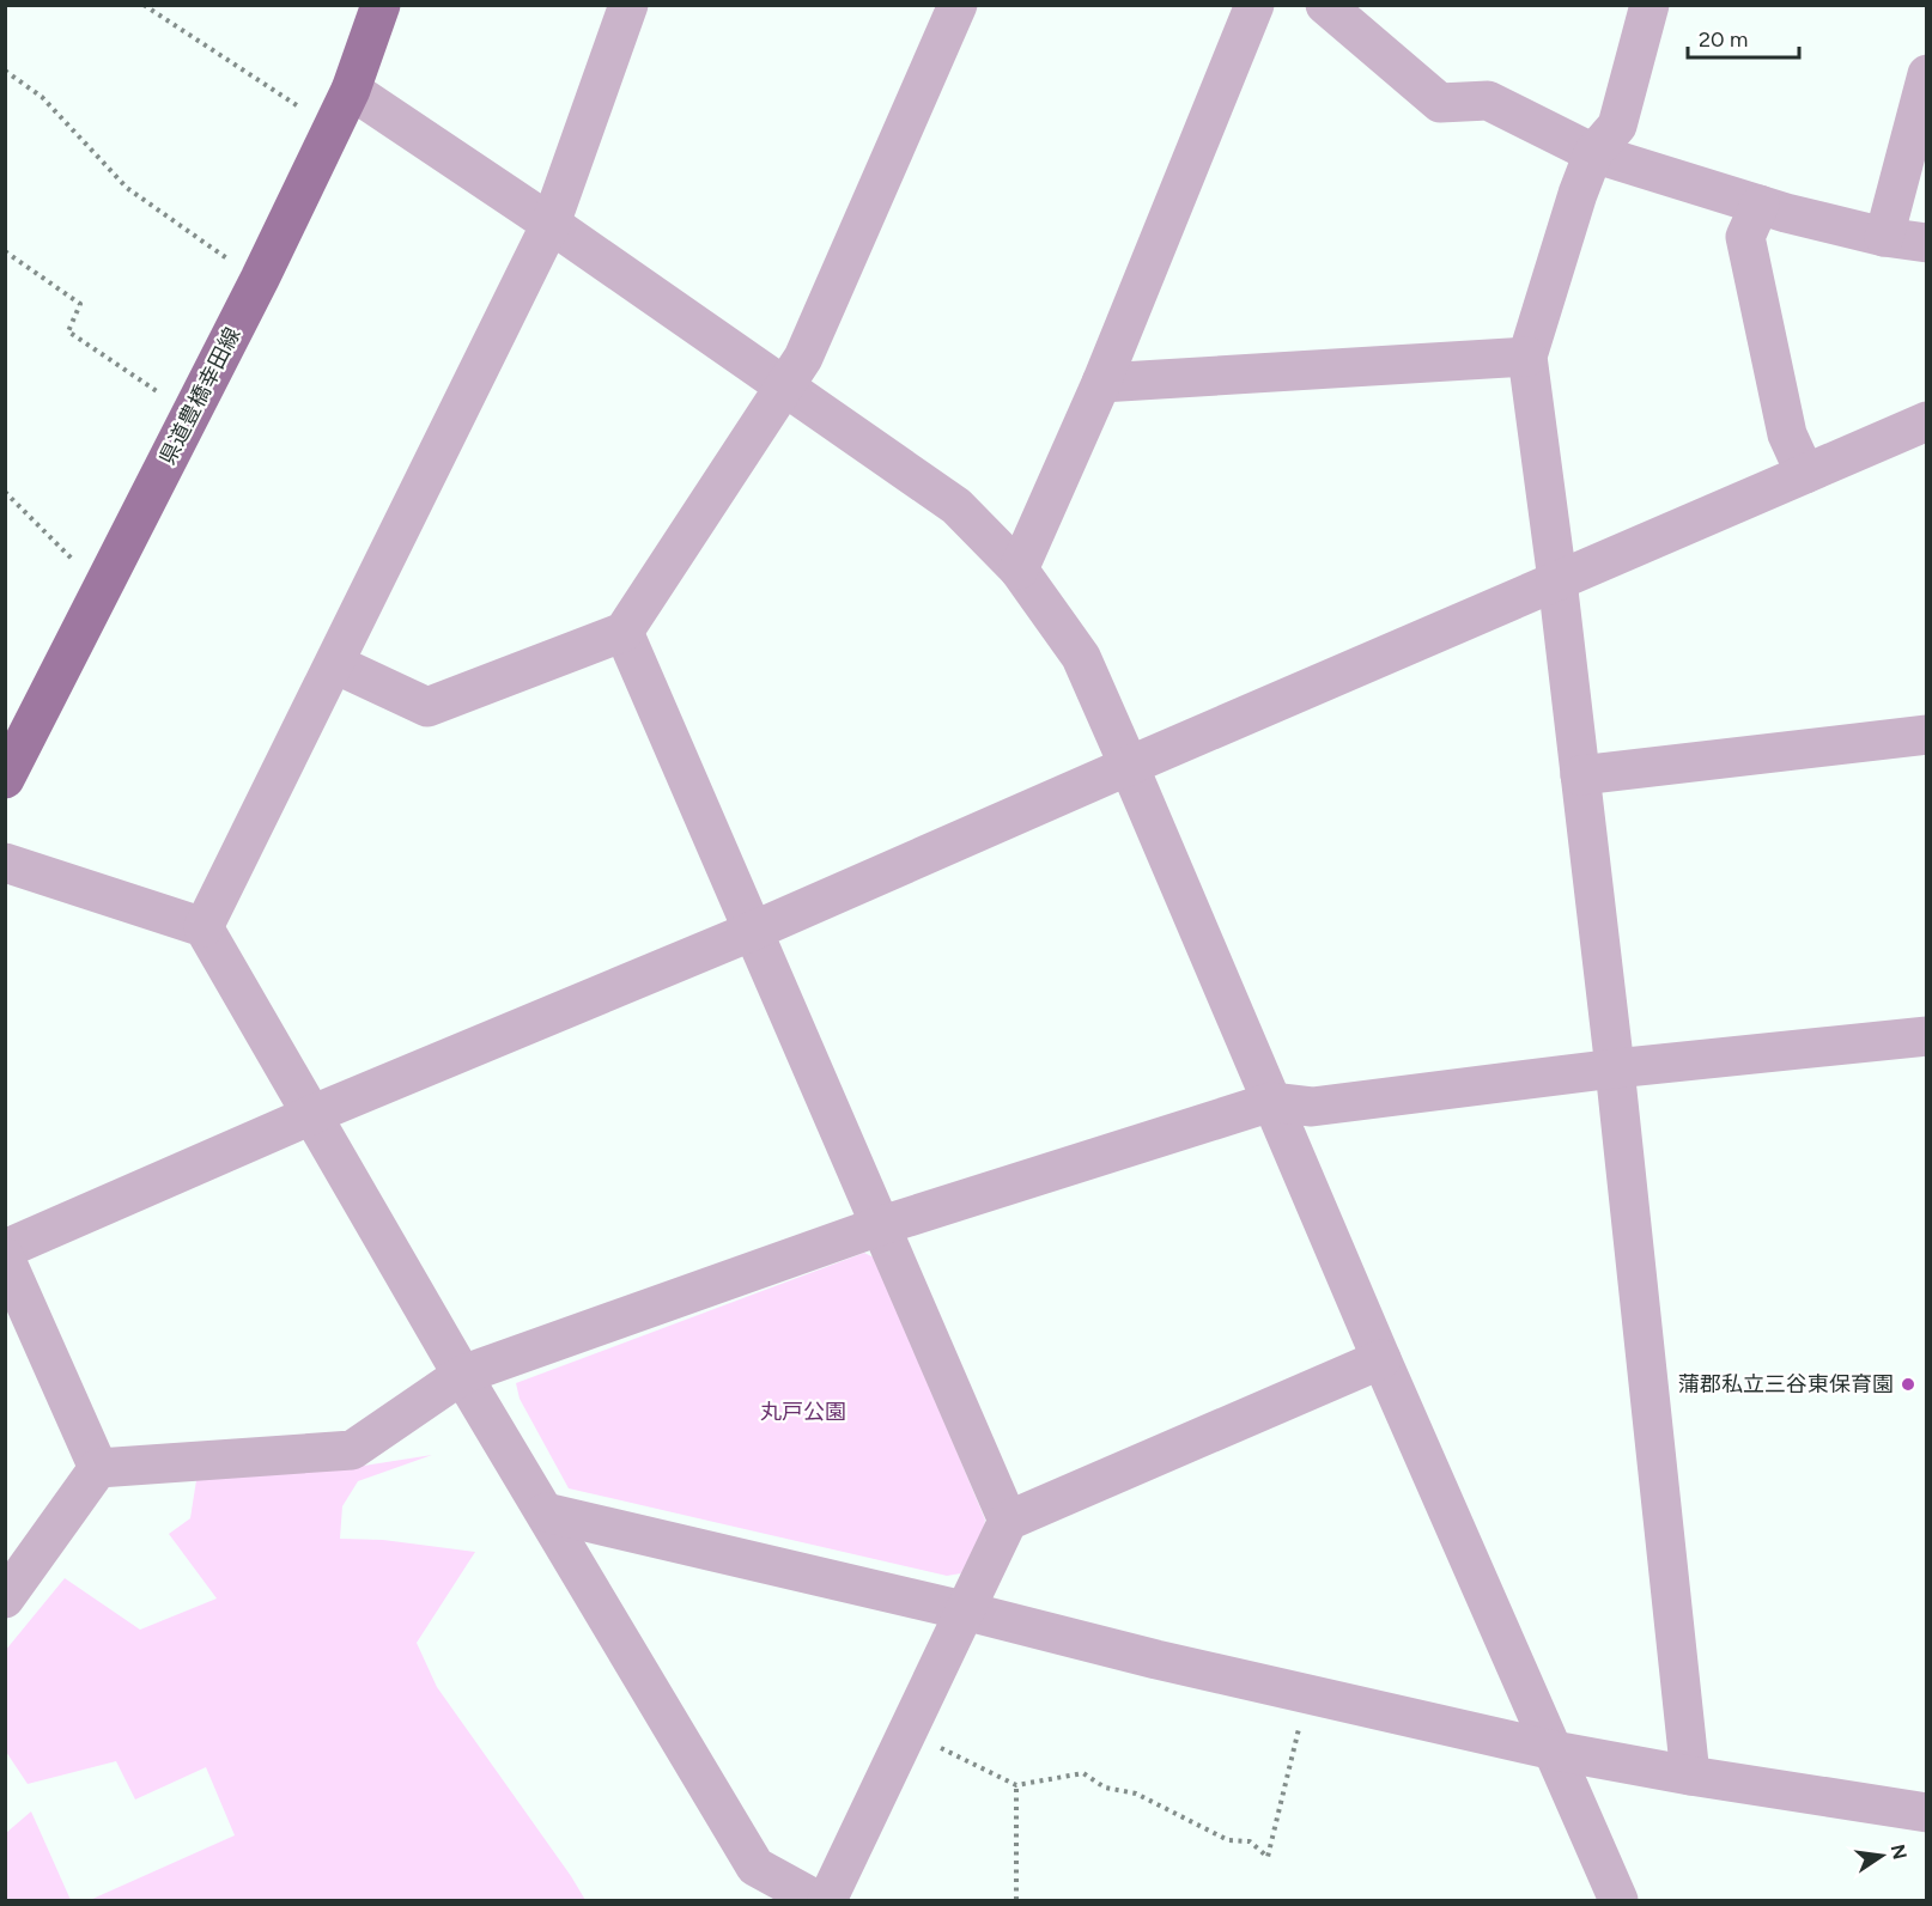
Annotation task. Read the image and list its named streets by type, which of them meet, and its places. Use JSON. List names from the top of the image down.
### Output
{
  "streets": {
    "main road": ["県道豊橋幸田線"]
  },
  "parks": ["丸戸公園"],
  "places": ["蒲郡私立三谷東保育園"],
  "scale_bar": "20 m",
  "north": "right"
}
